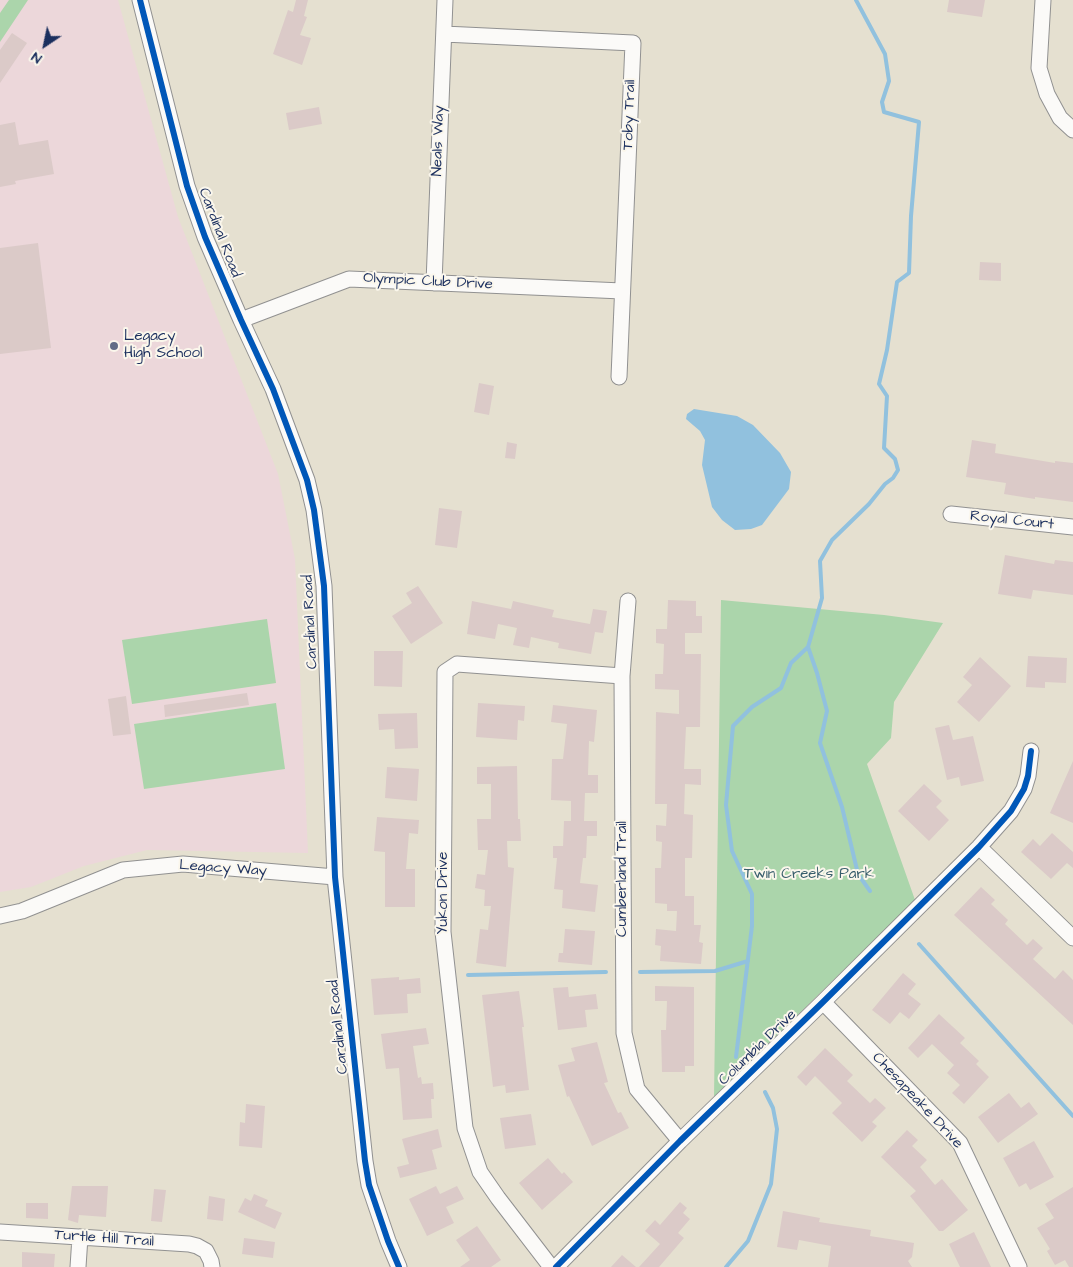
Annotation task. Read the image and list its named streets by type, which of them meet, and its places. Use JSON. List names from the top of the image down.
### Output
{
  "streets": {
    "street": [
      "Toby Trail",
      "Neals Way",
      "Cardinal Road",
      "Olympic Club Drive",
      "Royal Court",
      "Legacy Way",
      "Cumberland Trail",
      "Yukon Drive",
      "Columbia Drive",
      "Chesapeake Drive",
      "Turtle Hill Trail"
    ]
  },
  "crossings": [
    ["Toby Trail", "Neals Way"],
    ["Toby Trail", "Olympic Club Drive"],
    ["Neals Way", "Olympic Club Drive"],
    ["Cardinal Road", "Olympic Club Drive"],
    ["Cardinal Road", "Legacy Way"],
    ["Cumberland Trail", "Yukon Drive"],
    ["Cumberland Trail", "Columbia Drive"],
    ["Columbia Drive", "Chesapeake Drive"]
  ],
  "parks": ["Twin Creeks Park"],
  "places": ["Legacy High School"],
  "north": "bottom left"
}
